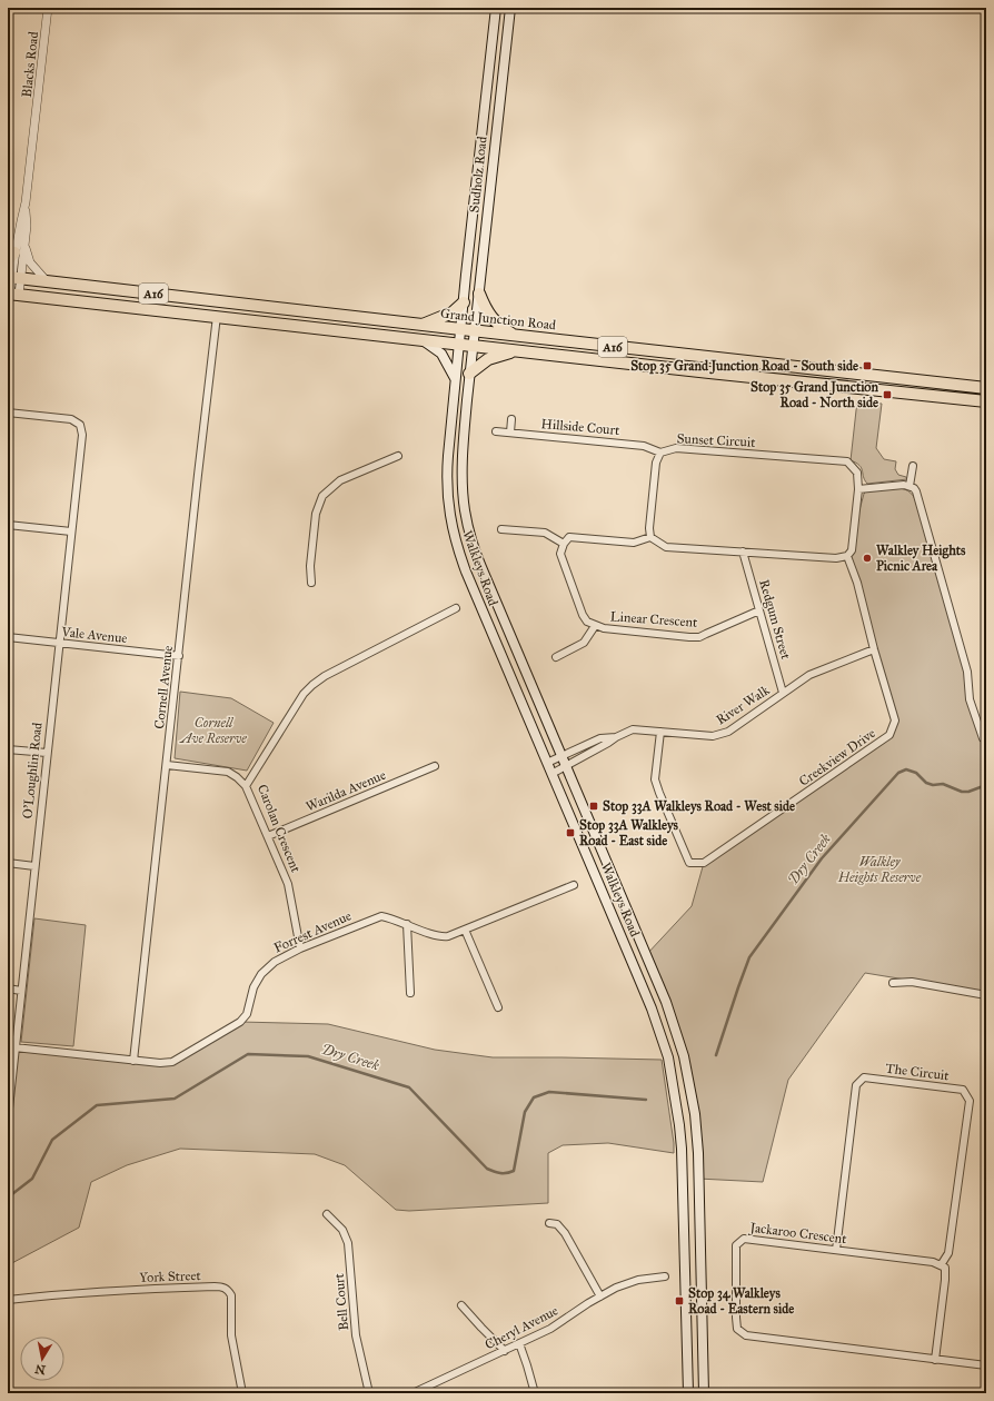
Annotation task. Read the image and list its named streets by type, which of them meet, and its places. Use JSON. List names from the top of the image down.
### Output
{
  "streets": {
    "highway": ["A16", "Grand Junction Road"],
    "main road": ["Sudholz Road", "Walkleys Road"],
    "street": [
      "Blacks Road",
      "Hillside Court",
      "Sunset Circuit",
      "Linear Crescent",
      "Redgum Street",
      "Vale Avenue",
      "Cornell Avenue",
      "River Walk",
      "Creekview Drive",
      "O'Loughlin Road",
      "Warilda Avenue",
      "Carolan Crescent",
      "Forrest Avenue",
      "The Circuit",
      "Jackaroo Crescent",
      "York Street",
      "Bell Court",
      "Cheryl Avenue"
    ]
  },
  "crossings": [
    ["Blacks Road", "A16"],
    ["Blacks Road", "Grand Junction Road"],
    ["Sudholz Road", "A16"],
    ["Sudholz Road", "Grand Junction Road"],
    ["Sudholz Road", "Walkleys Road"],
    ["A16", "Walkleys Road"],
    ["A16", "Cornell Avenue"],
    ["Grand Junction Road", "Walkleys Road"],
    ["Hillside Court", "Sunset Circuit"],
    ["Sunset Circuit", "Creekview Drive"],
    ["Walkleys Road", "River Walk"],
    ["Linear Crescent", "Redgum Street"],
    ["Redgum Street", "River Walk"],
    ["Vale Avenue", "Cornell Avenue"],
    ["Vale Avenue", "O'Loughlin Road"],
    ["Cornell Avenue", "Forrest Avenue"],
    ["River Walk", "Creekview Drive"],
    ["O'Loughlin Road", "Forrest Avenue"],
    ["Warilda Avenue", "Carolan Crescent"],
    ["Carolan Crescent", "Forrest Avenue"],
    ["The Circuit", "Jackaroo Crescent"]
  ],
  "water": ["Dry Creek"],
  "parks": ["Cornell Ave Reserve", "Walkley Heights Reserve"],
  "places": {
    "transit": [
      "Stop 35 Grand Junction Road - South side",
      "Stop 35 Grand Junction Road - North side",
      "Stop 33A Walkleys Road - West side",
      "Stop 33A Walkleys Road - East side",
      "Stop 34 Walkleys Road - Eastern side"
    ],
    "other": ["Walkley Heights Picnic Area"]
  },
  "north": "bottom"
}
